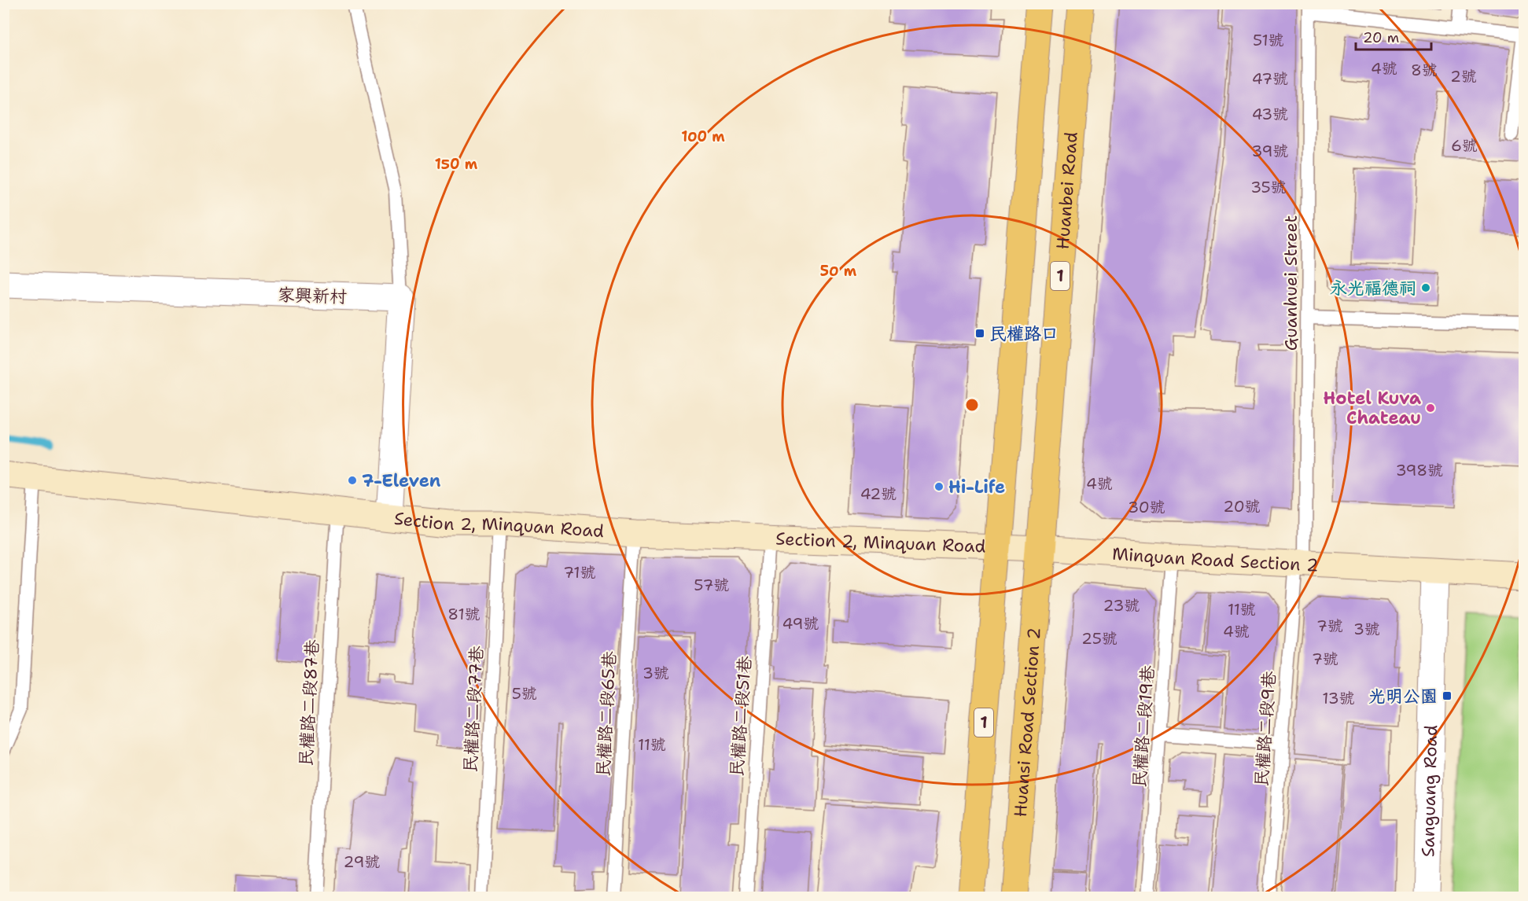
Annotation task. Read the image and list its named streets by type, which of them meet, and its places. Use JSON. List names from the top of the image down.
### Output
{
  "streets": {
    "main road": ["Huanbei Road", "1", "Huansi Road Section 2"],
    "street": [
      "家興新村",
      "Section 2, Minquan Road",
      "Minquan Road Section 2",
      "Sanguang Road"
    ],
    "lane": [
      "Guanhuei Street",
      "民權路二段87巷",
      "民權路二段77巷",
      "民權路二段65巷",
      "民權路二段51巷",
      "民權路二段19巷",
      "民權路二段9巷"
    ]
  },
  "crossings": [
    ["Huanbei Road", "Minquan Road Section 2"],
    ["Huanbei Road", "Huansi Road Section 2"],
    ["1", "Section 2, Minquan Road"],
    ["1", "Minquan Road Section 2"],
    ["Guanhuei Street", "Minquan Road Section 2"],
    ["Guanhuei Street", "民權路二段9巷"],
    ["Section 2, Minquan Road", "Minquan Road Section 2"],
    ["Section 2, Minquan Road", "民權路二段87巷"],
    ["Section 2, Minquan Road", "民權路二段77巷"],
    ["Section 2, Minquan Road", "民權路二段65巷"],
    ["Section 2, Minquan Road", "民權路二段51巷"],
    ["Minquan Road Section 2", "Huansi Road Section 2"],
    ["Minquan Road Section 2", "民權路二段19巷"],
    ["Minquan Road Section 2", "民權路二段9巷"],
    ["Minquan Road Section 2", "Sanguang Road"]
  ],
  "places": {
    "other": [
      "永光福德祠",
      "Hotel Kuva Chateau",
      "7-Eleven",
      "Hi-Life"
    ],
    "transit": ["民權路口", "光明公園"]
  },
  "house_numbers": [
    "51號",
    "4號",
    "8號",
    "2號",
    "47號",
    "43號",
    "6號",
    "39號",
    "35號",
    "398號",
    "4號",
    "42號",
    "20號",
    "30號",
    "71號",
    "57號",
    "23號",
    "11號",
    "81號",
    "49號",
    "7號",
    "3號",
    "4號",
    "25號",
    "7號",
    "3號",
    "5號",
    "13號",
    "11號",
    "29號"
  ],
  "scale_bar": "20 m",
  "rings": ["100 m", "150 m", "50 m"]
}
